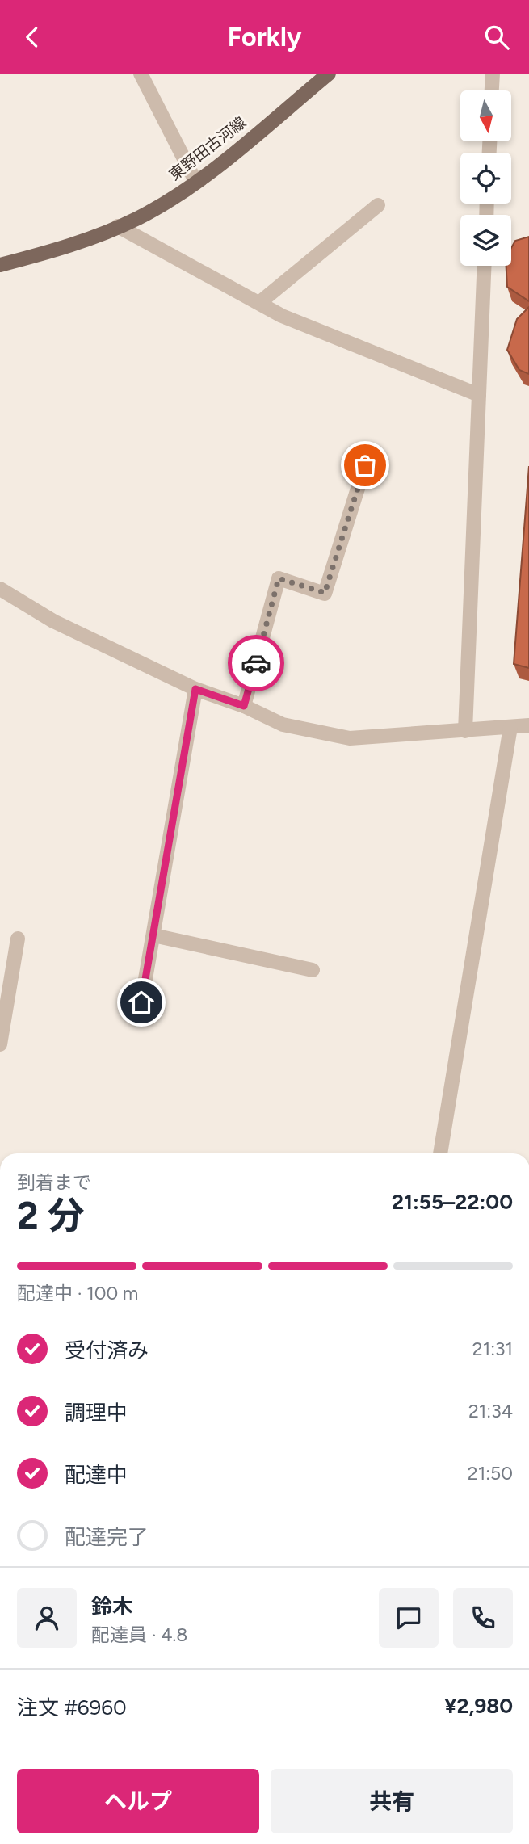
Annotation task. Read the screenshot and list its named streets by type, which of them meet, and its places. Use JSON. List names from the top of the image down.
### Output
{
  "streets": {
    "main road": ["東野田古河線"]
  },
  "north": "bottom",
  "page": {
    "header": "Forkly",
    "heading": ["2 分", "到着まで", "21:55–22:00"],
    "panel": [
      "鈴木",
      "配達員 · 4.8",
      "注文 #6960",
      "¥2,980"
    ],
    "bar": "配達中 · 100 m",
    "list": [
      ["受付済み", "21:31"],
      ["調理中", "21:34"],
      ["配達中", "21:50"],
      "配達完了"
    ],
    "buttons": ["ヘルプ", "共有"]
  }
}
